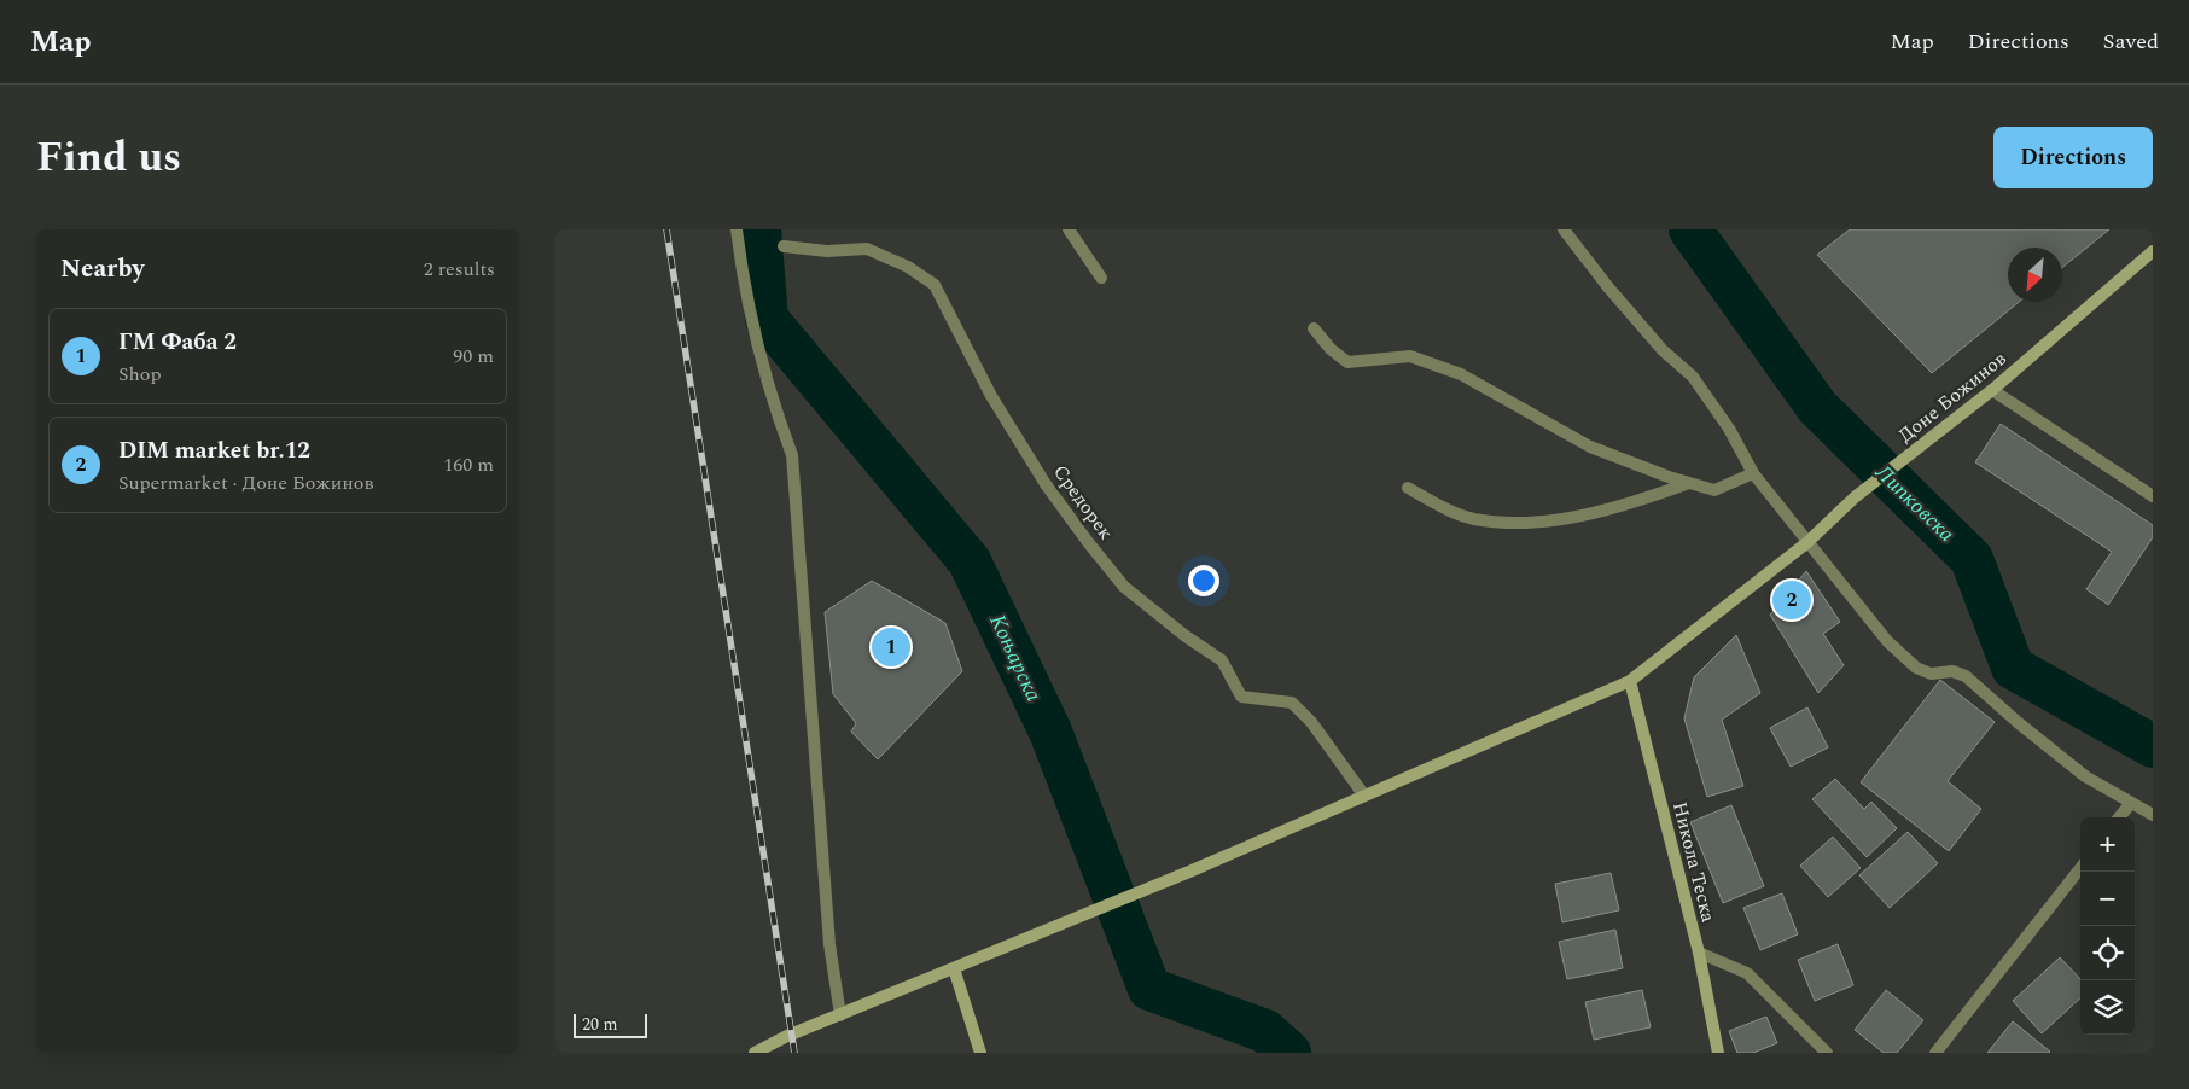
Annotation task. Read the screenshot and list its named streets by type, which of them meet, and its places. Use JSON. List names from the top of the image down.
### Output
{
  "streets": {
    "main road": ["Доне Божинов", "Никола Теска"],
    "street": ["Средорек"]
  },
  "crossings": [
    ["Доне Божинов", "Средорек"],
    ["Доне Божинов", "Никола Теска"]
  ],
  "water": ["Липковска", "Коњарска"],
  "scale_bar": "20 m",
  "north": "bottom left",
  "page": {
    "header": "Map",
    "nav": ["Map", "Directions", "Saved"],
    "title": "Find us",
    "buttons": "Directions",
    "heading": ["Nearby", "2 results"],
    "list": [
      {
        "mark": "1",
        "name": "ГМ Фаба 2",
        "note": "Shop",
        "value": "90 m"
      },
      {
        "mark": "2",
        "name": "DIM market br.12",
        "note": "Supermarket · Доне Божинов",
        "value": "160 m"
      }
    ],
    "pins": ["2", "1"],
    "map_buttons": ["+", "−"],
    "scale": "20 m"
  }
}
